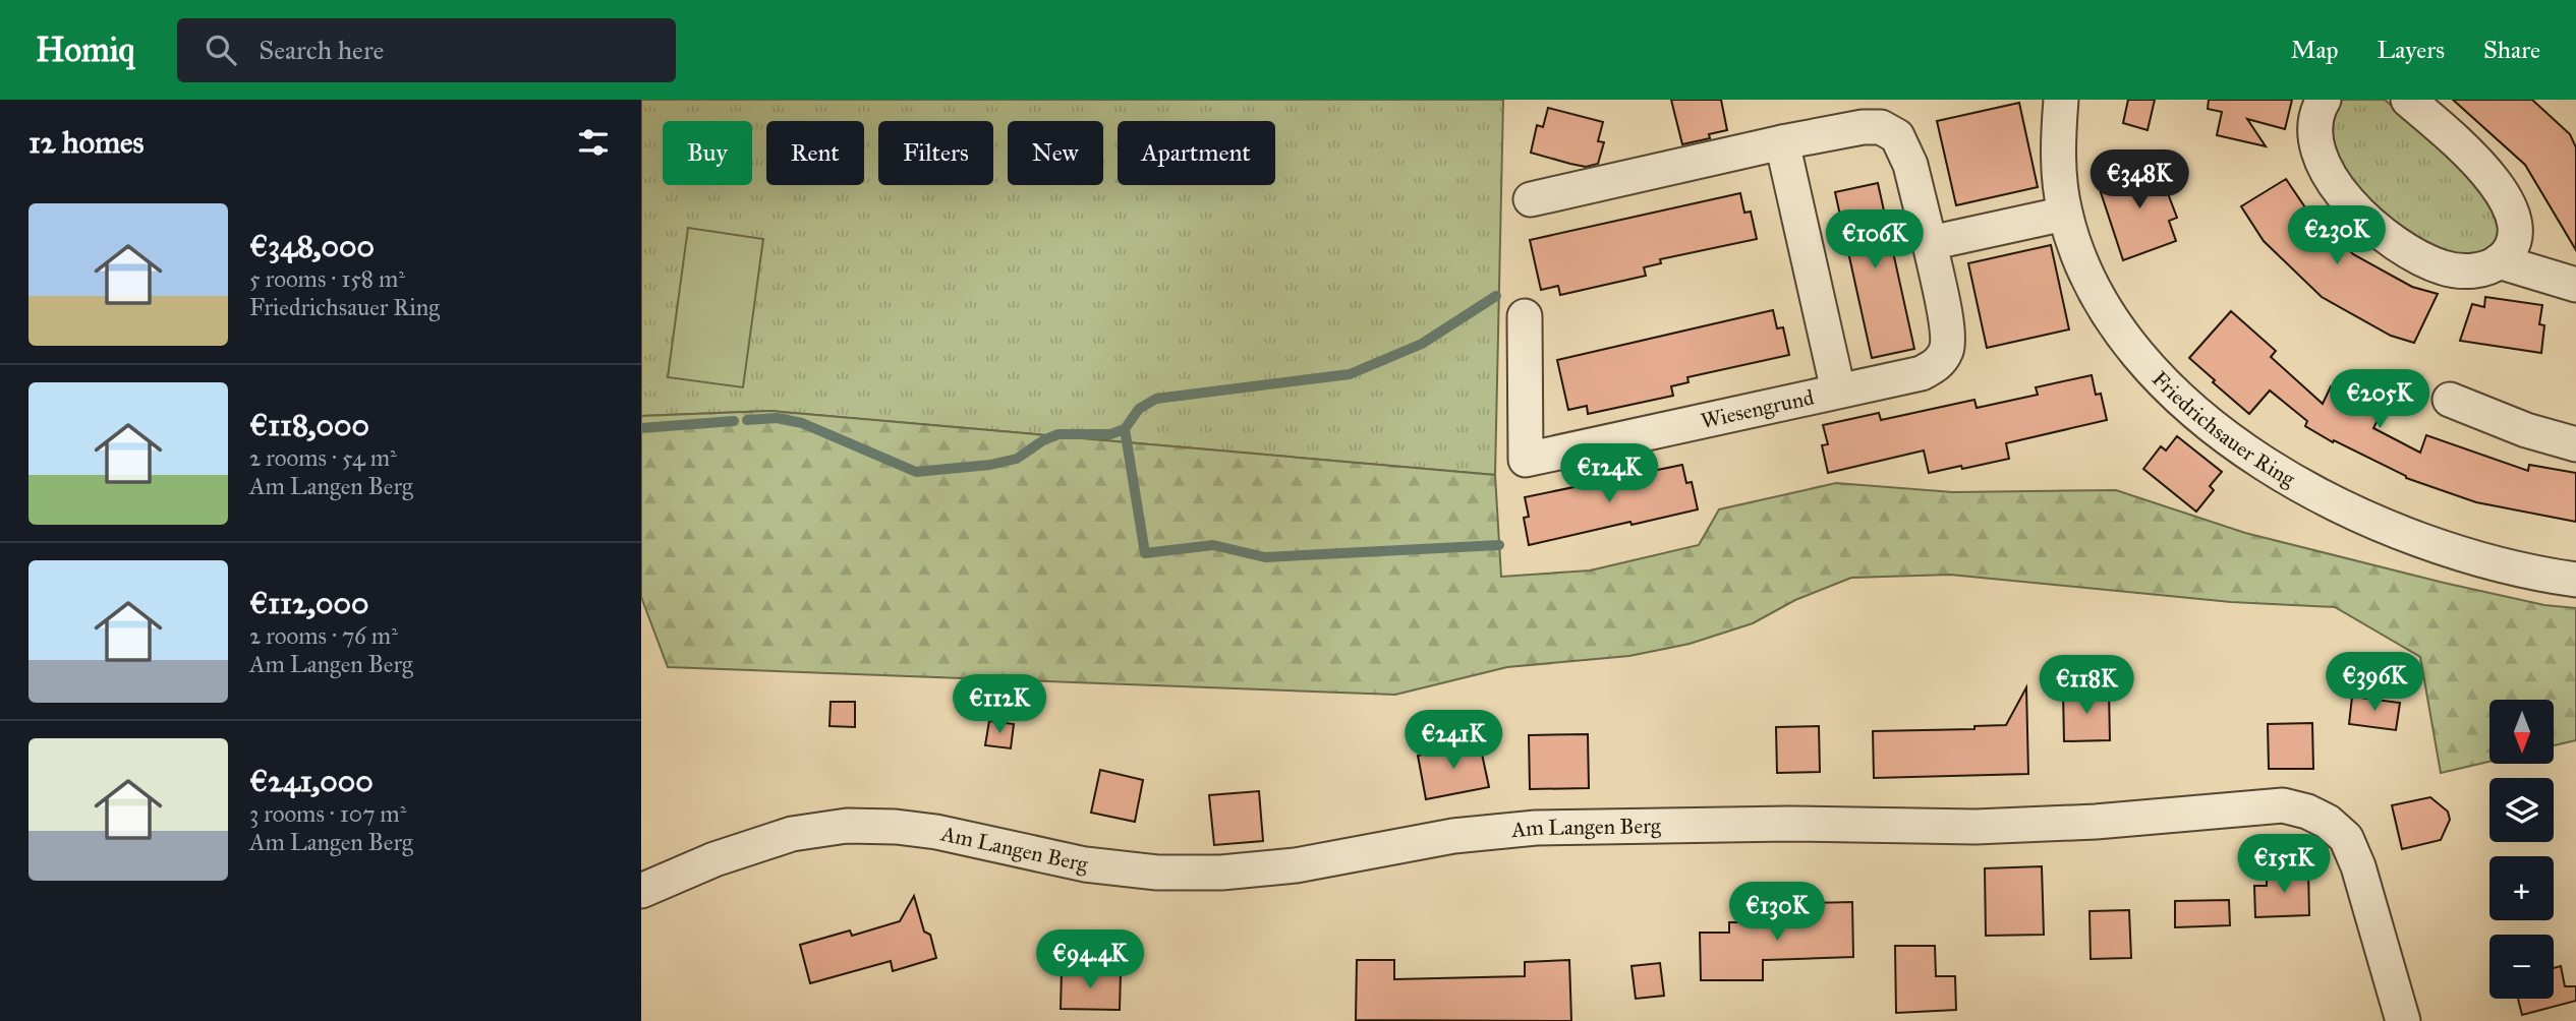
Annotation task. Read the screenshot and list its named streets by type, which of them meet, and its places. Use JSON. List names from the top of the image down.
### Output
{
  "streets": {
    "street": ["Wiesengrund", "Friedrichsauer Ring", "Am Langen Berg"]
  },
  "north": "bottom",
  "page": {
    "header": "Homiq",
    "search": "Search here",
    "nav": ["Map", "Layers", "Share"],
    "heading": "12 homes",
    "chip": [
      "Buy",
      "Rent",
      "Filters",
      "New",
      "Apartment"
    ],
    "price": [
      "€348K",
      "€230K",
      "€106K",
      "€205K",
      "€124K",
      "€396K",
      "€118K",
      "€112K",
      "€241K",
      "€151K",
      "€130K",
      "€94.4K"
    ],
    "list": [
      {
        "name": "€348,000",
        "note": "5 rooms · 158 m² · Friedrichsauer Ring"
      },
      {
        "name": "€118,000",
        "note": "2 rooms · 54 m² · Am Langen Berg"
      },
      {
        "name": "€112,000",
        "note": "2 rooms · 76 m² · Am Langen Berg"
      },
      {
        "name": "€241,000",
        "note": "3 rooms · 107 m² · Am Langen Berg"
      }
    ],
    "map_buttons": ["+", "−"]
  }
}
